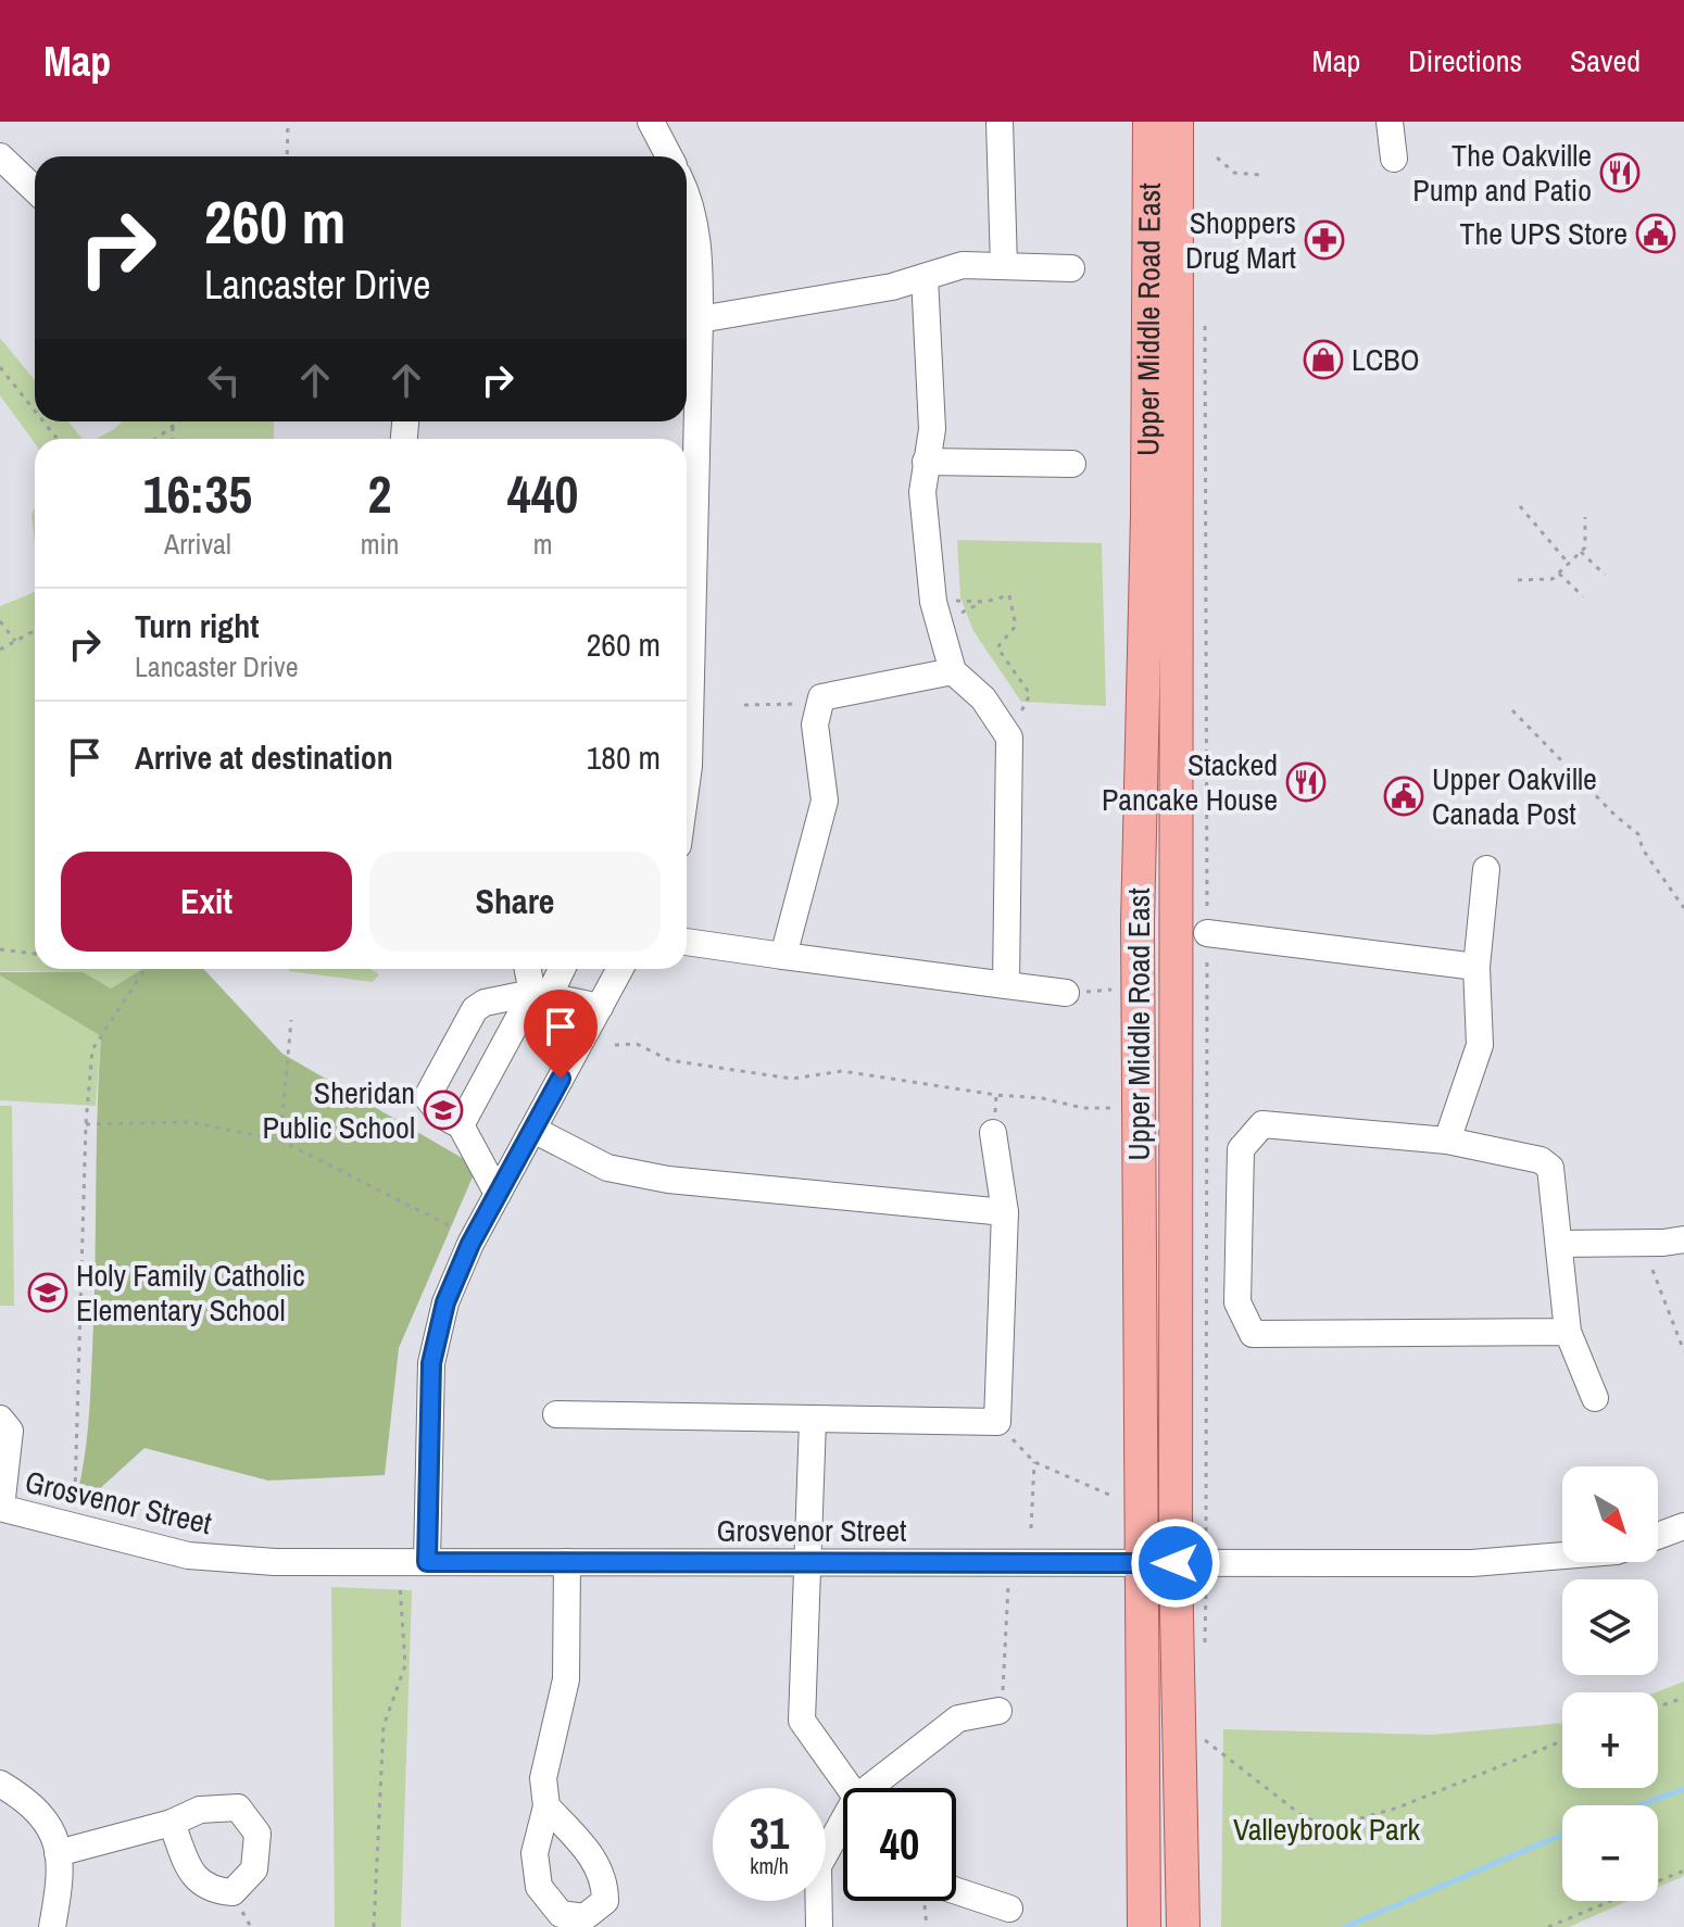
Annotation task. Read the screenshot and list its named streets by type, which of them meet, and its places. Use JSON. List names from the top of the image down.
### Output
{
  "streets": {
    "main road": ["Upper Middle Road East"],
    "street": ["Grosvenor Street"]
  },
  "crossings": [
    ["Upper Middle Road East", "Grosvenor Street"]
  ],
  "parks": ["Valleybrook Park"],
  "places": {
    "restaurant": ["The Oakville Pump and Patio", "Stacked Pancake House"],
    "public building": ["The UPS Store", "Upper Oakville Canada Post"],
    "pharmacy": ["Shoppers Drug Mart"],
    "shop": ["LCBO"],
    "school or university": ["Sheridan Public School", "Holy Family Catholic Elementary School"]
  },
  "north": "bottom right",
  "page": {
    "header": "Map",
    "nav": ["Map", "Directions", "Saved"],
    "turn": ["260 m", "Lancaster Drive"],
    "eta": [
      "16:35",
      "Arrival",
      "2",
      "min",
      "440",
      "m"
    ],
    "list": [
      {
        "name": "Turn right",
        "note": "Lancaster Drive",
        "value": "260 m"
      },
      {
        "name": "Arrive at destination",
        "value": "180 m"
      }
    ],
    "buttons": ["Exit", "Share"],
    "map_buttons": ["+", "−"],
    "speed": "31 km/h",
    "limit": "40"
  }
}
